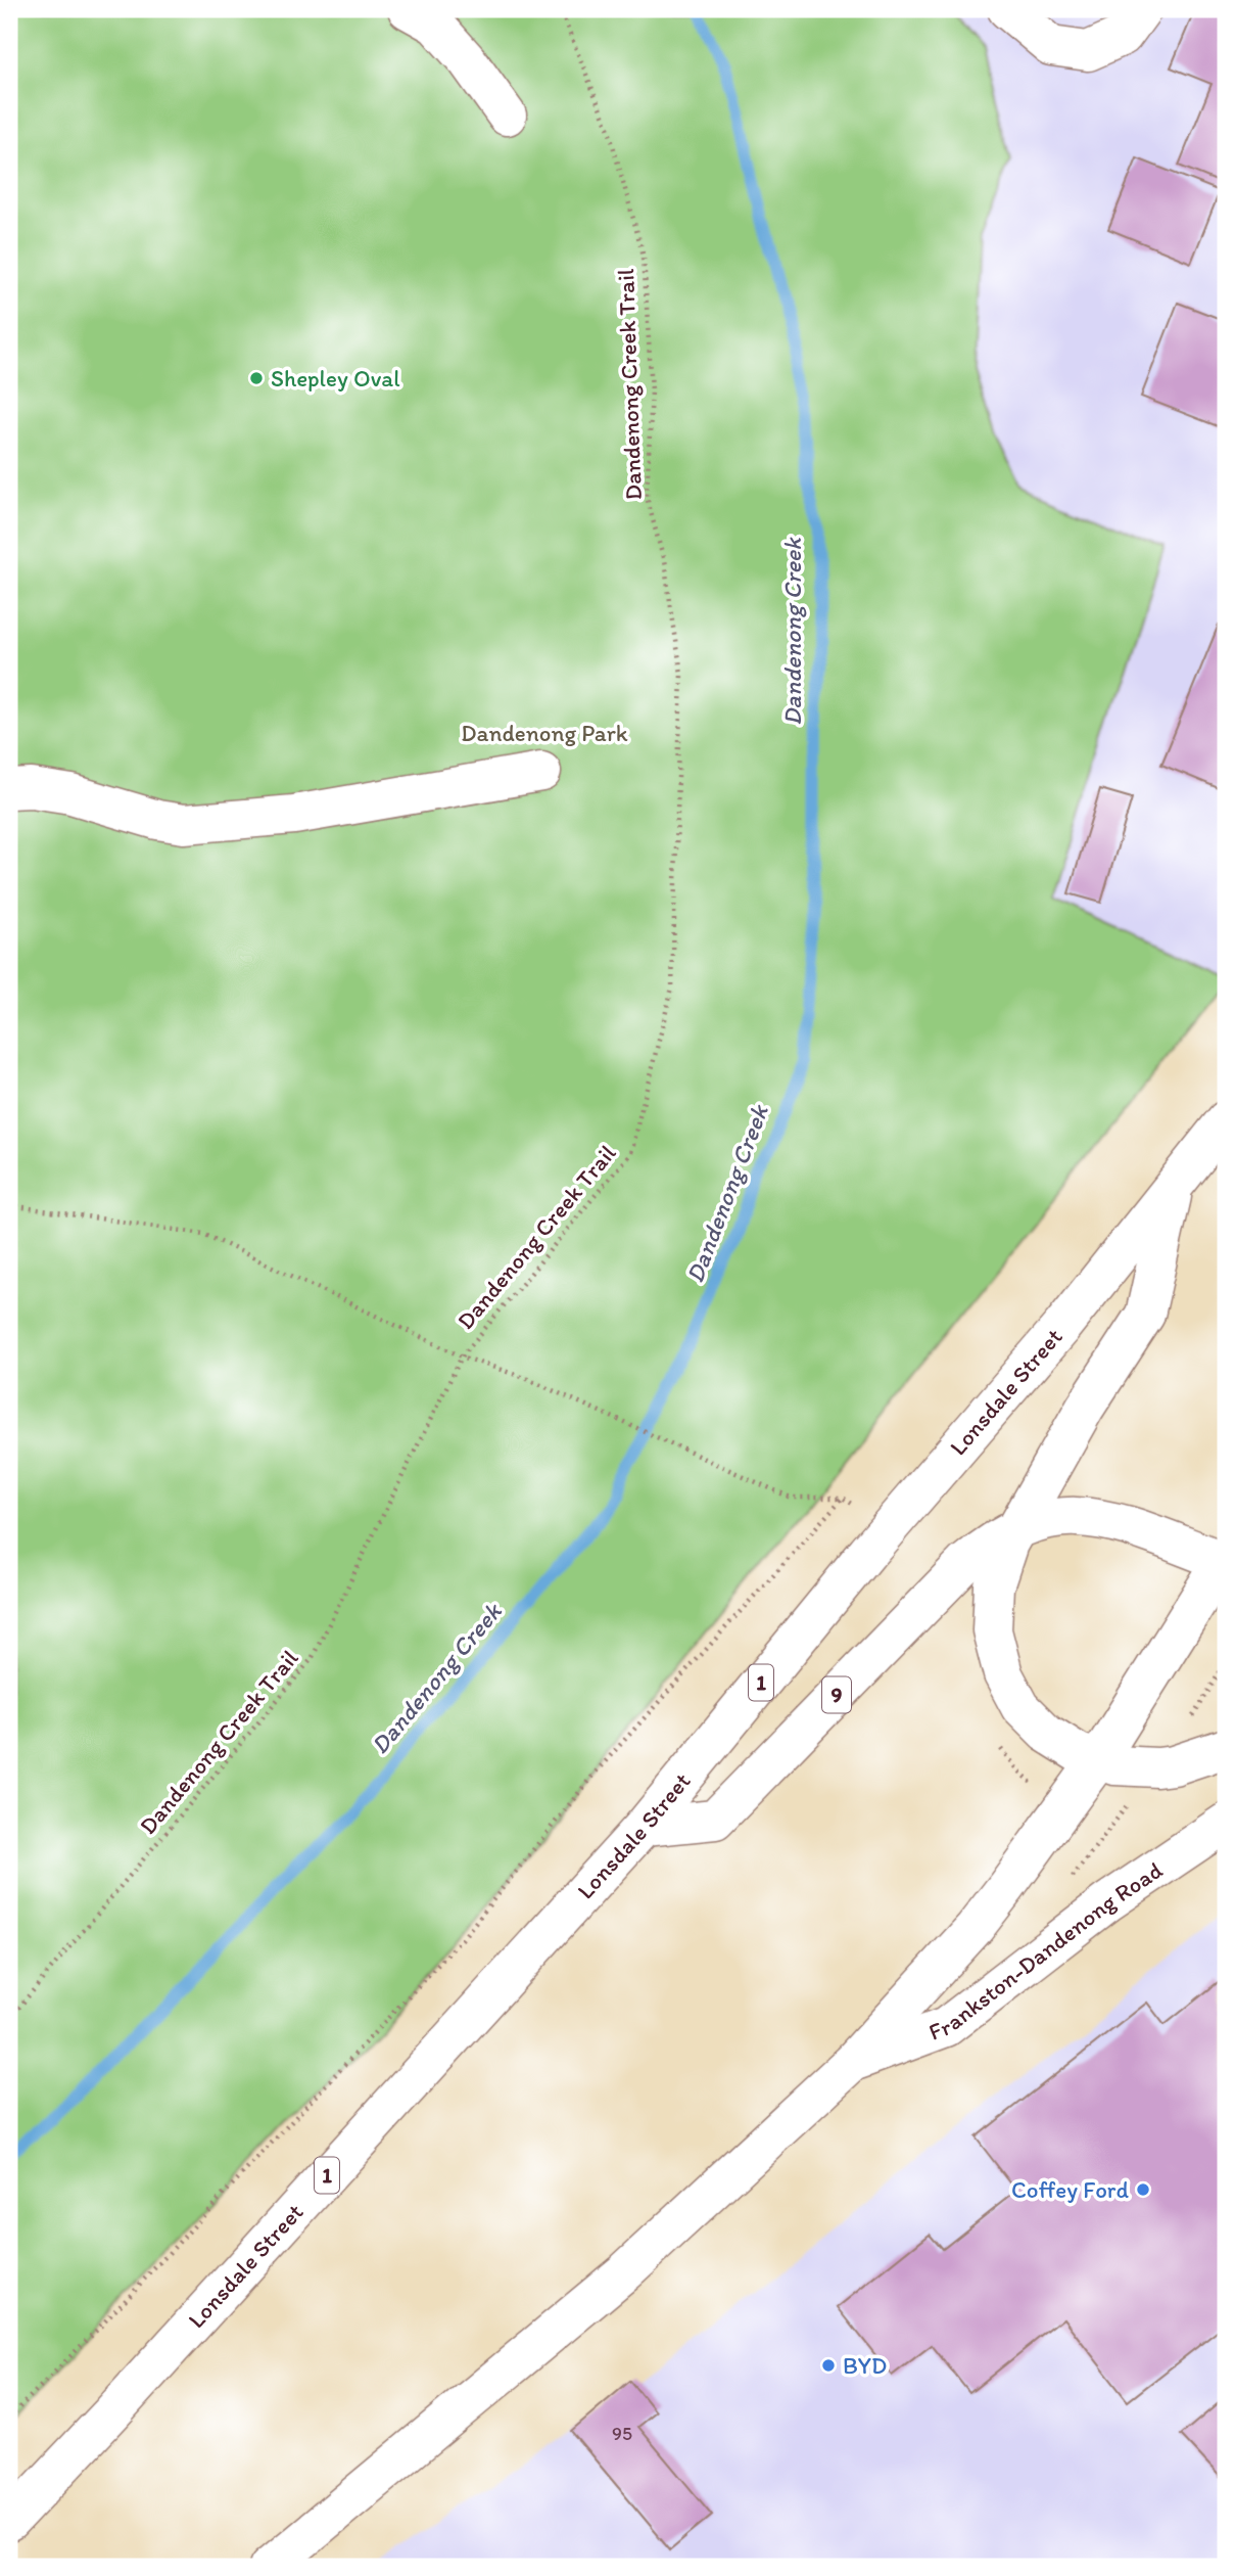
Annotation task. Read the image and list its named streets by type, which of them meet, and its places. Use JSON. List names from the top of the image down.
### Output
{
  "streets": {
    "main road": [
      "Lonsdale Street",
      "1",
      "9",
      "Frankston-Dandenong Road"
    ],
    "path": ["Dandenong Creek Trail"]
  },
  "crossings": [
    ["Lonsdale Street", "9"]
  ],
  "water": ["Dandenong Creek"],
  "parks": ["Dandenong Park"],
  "places": ["Shepley Oval", "Coffey Ford", "BYD"],
  "house_numbers": ["95"]
}
